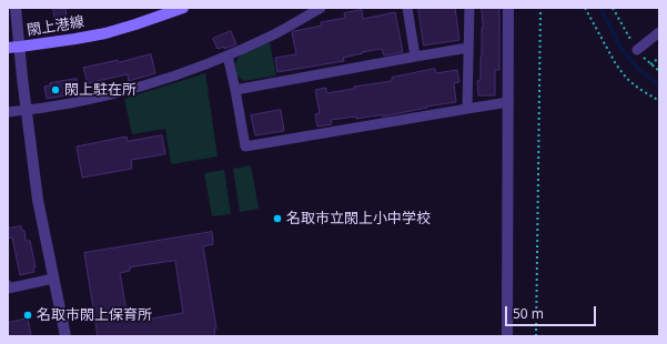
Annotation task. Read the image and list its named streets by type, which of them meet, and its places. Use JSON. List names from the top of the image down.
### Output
{
  "streets": {
    "main road": ["閖上港線"]
  },
  "places": ["閖上駐在所", "名取市立閖上小中学校", "名取市閖上保育所"],
  "scale_bar": "50 m"
}
